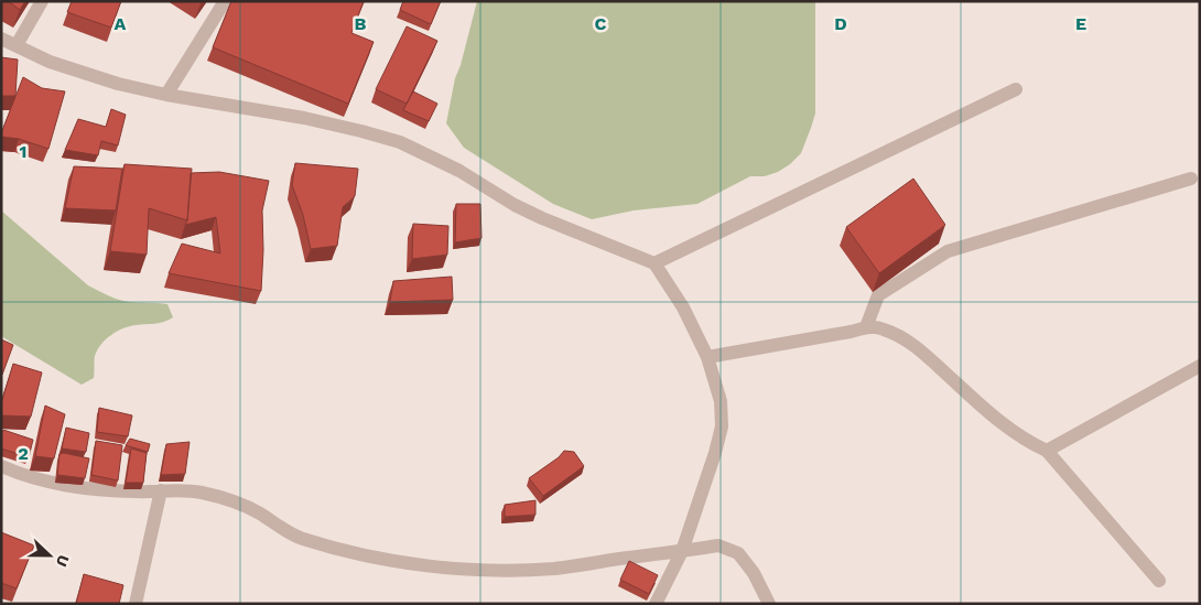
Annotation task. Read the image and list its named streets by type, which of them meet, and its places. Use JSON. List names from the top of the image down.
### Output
{
  "north": "right",
  "grid": {
    "columns": [
      "A",
      "B",
      "C",
      "D",
      "E"
    ],
    "rows": ["1", "2"]
  }
}
